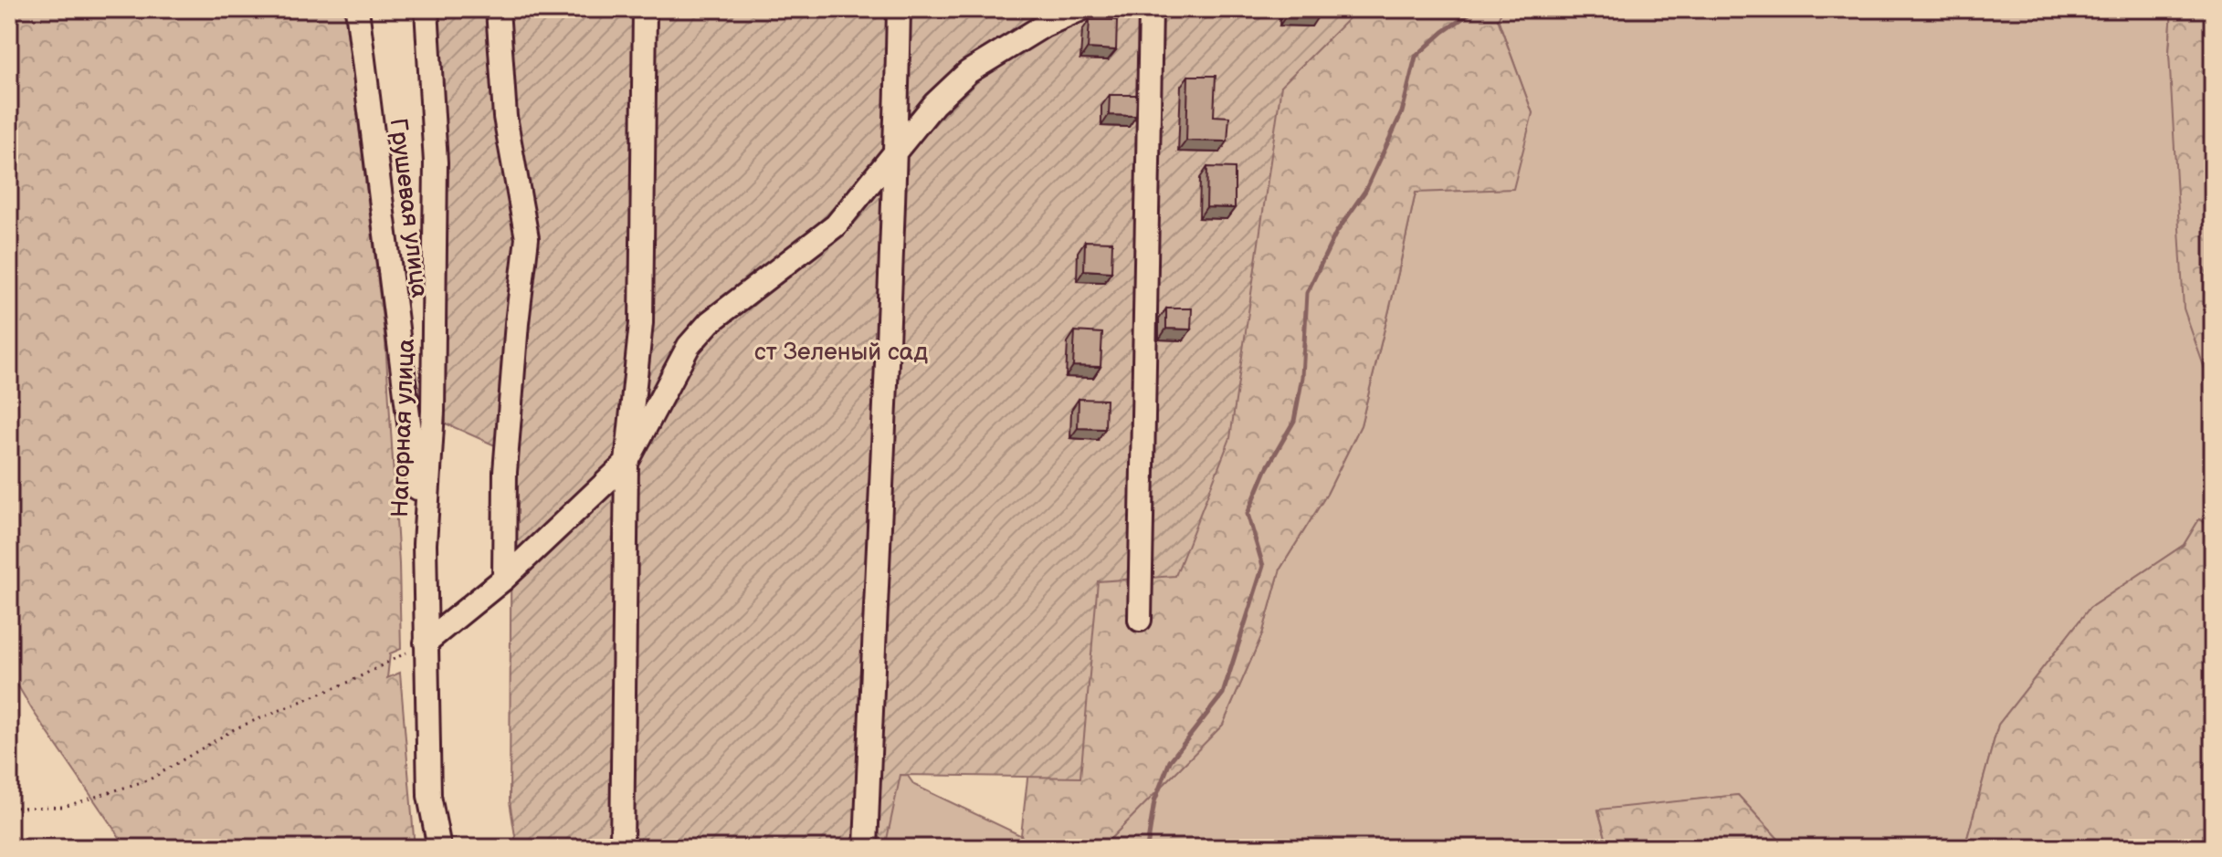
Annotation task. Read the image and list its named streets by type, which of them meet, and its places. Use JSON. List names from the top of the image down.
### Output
{
  "streets": {
    "street": ["Грушевая улица", "Нагорная улица"]
  },
  "crossings": [
    ["Грушевая улица", "Нагорная улица"]
  ],
  "parks": ["ст Зеленый сад"]
}
